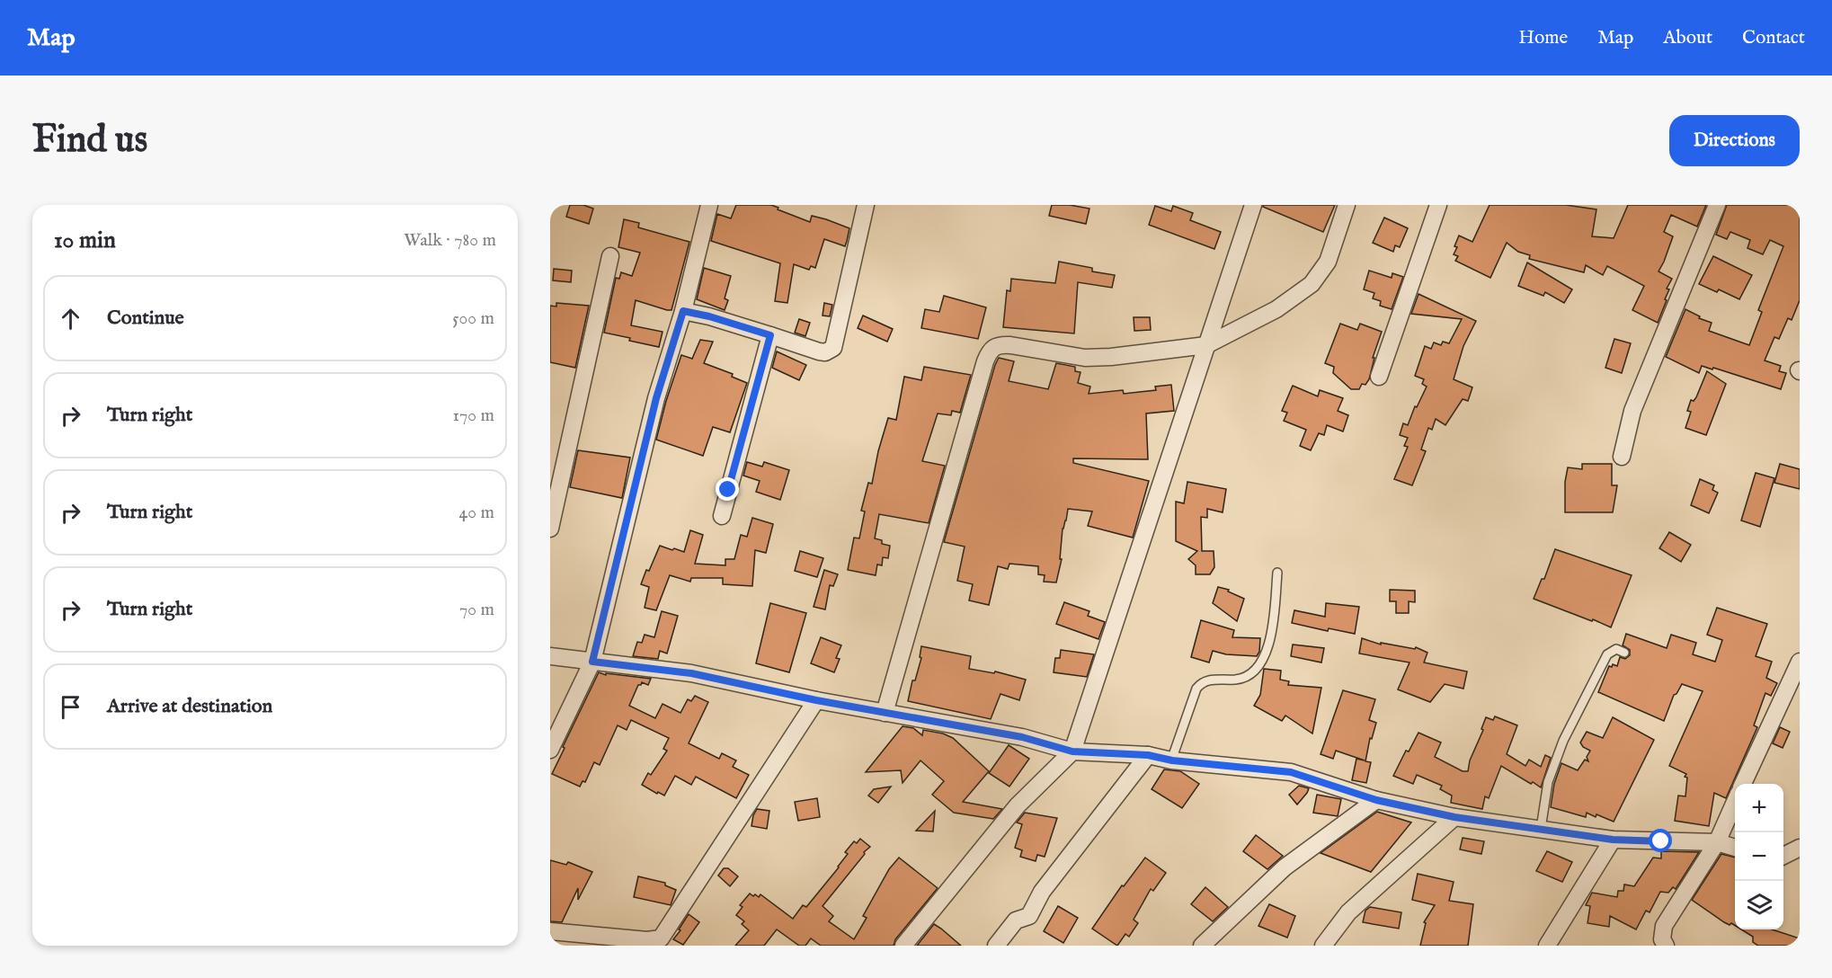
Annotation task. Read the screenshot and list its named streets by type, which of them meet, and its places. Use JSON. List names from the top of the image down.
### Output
{
  "page": {
    "header": "Map",
    "nav": [
      "Home",
      "Map",
      "About",
      "Contact"
    ],
    "buttons": "Directions",
    "title": "Find us",
    "heading": ["10 min", "Walk · 780 m"],
    "list": [
      ["Continue", "500 m"],
      ["Turn right", "170 m"],
      ["Turn right", "40 m"],
      ["Turn right", "70 m"],
      "Arrive at destination"
    ],
    "map_buttons": ["+", "−"]
  }
}
